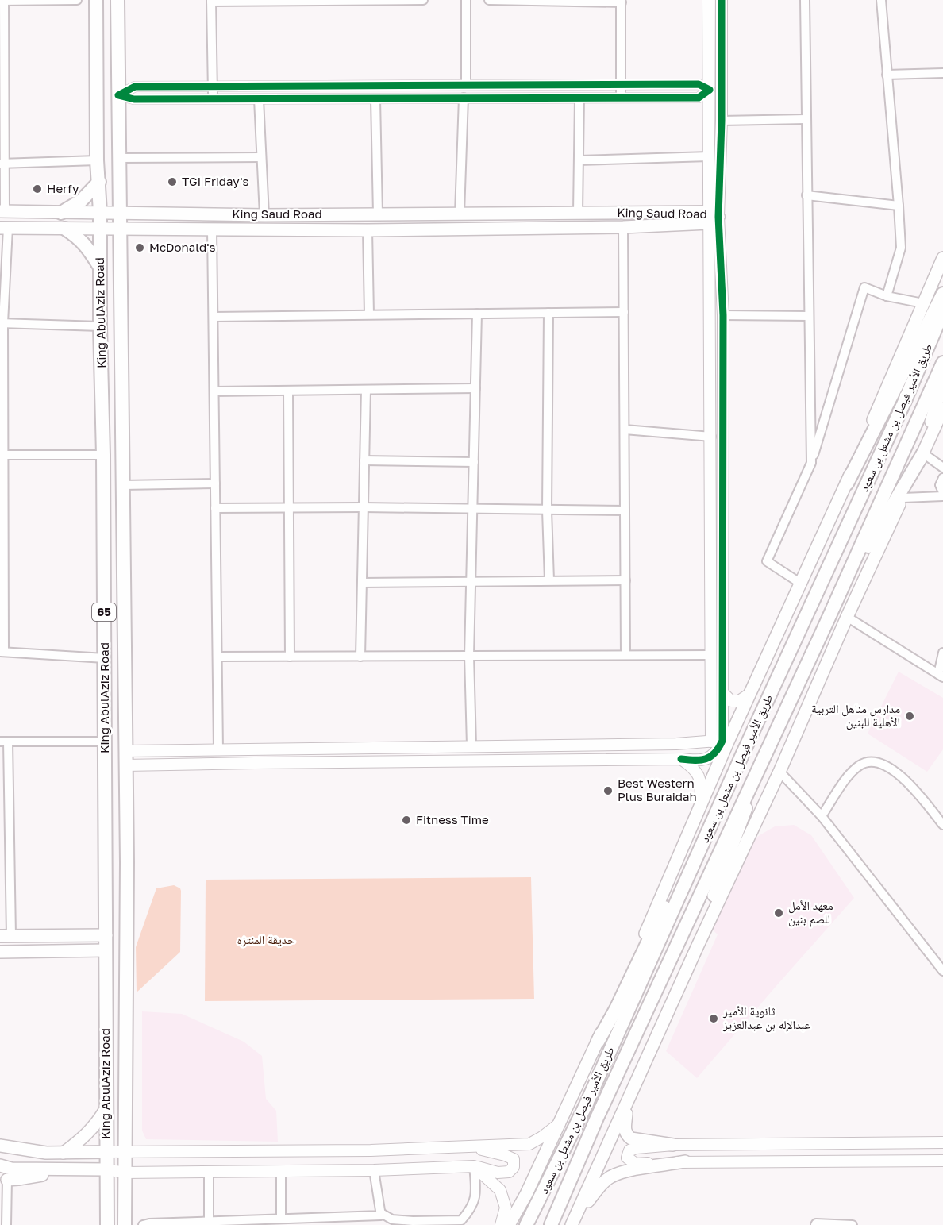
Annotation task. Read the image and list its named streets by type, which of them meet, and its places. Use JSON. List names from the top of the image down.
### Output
{
  "streets": {
    "main road": [
      "King Saud Road",
      "King AbulAziz Road",
      "طريق الأمير فيصل بن مشعل بن سعود",
      "65"
    ]
  },
  "crossings": [
    ["King Saud Road", "King AbulAziz Road"]
  ],
  "parks": ["حديقة المنتزه"],
  "places": [
    "TGI Friday's",
    "Herfy",
    "McDonald's",
    "مدارس مناهل التربية الأهلية للبنين",
    "Best Western Plus Buraidah",
    "Fitness Time",
    "معهد الأمل للصم بنين",
    "ثانوية الأمير عبدالإله بن عبدالعزيز"
  ]
}
